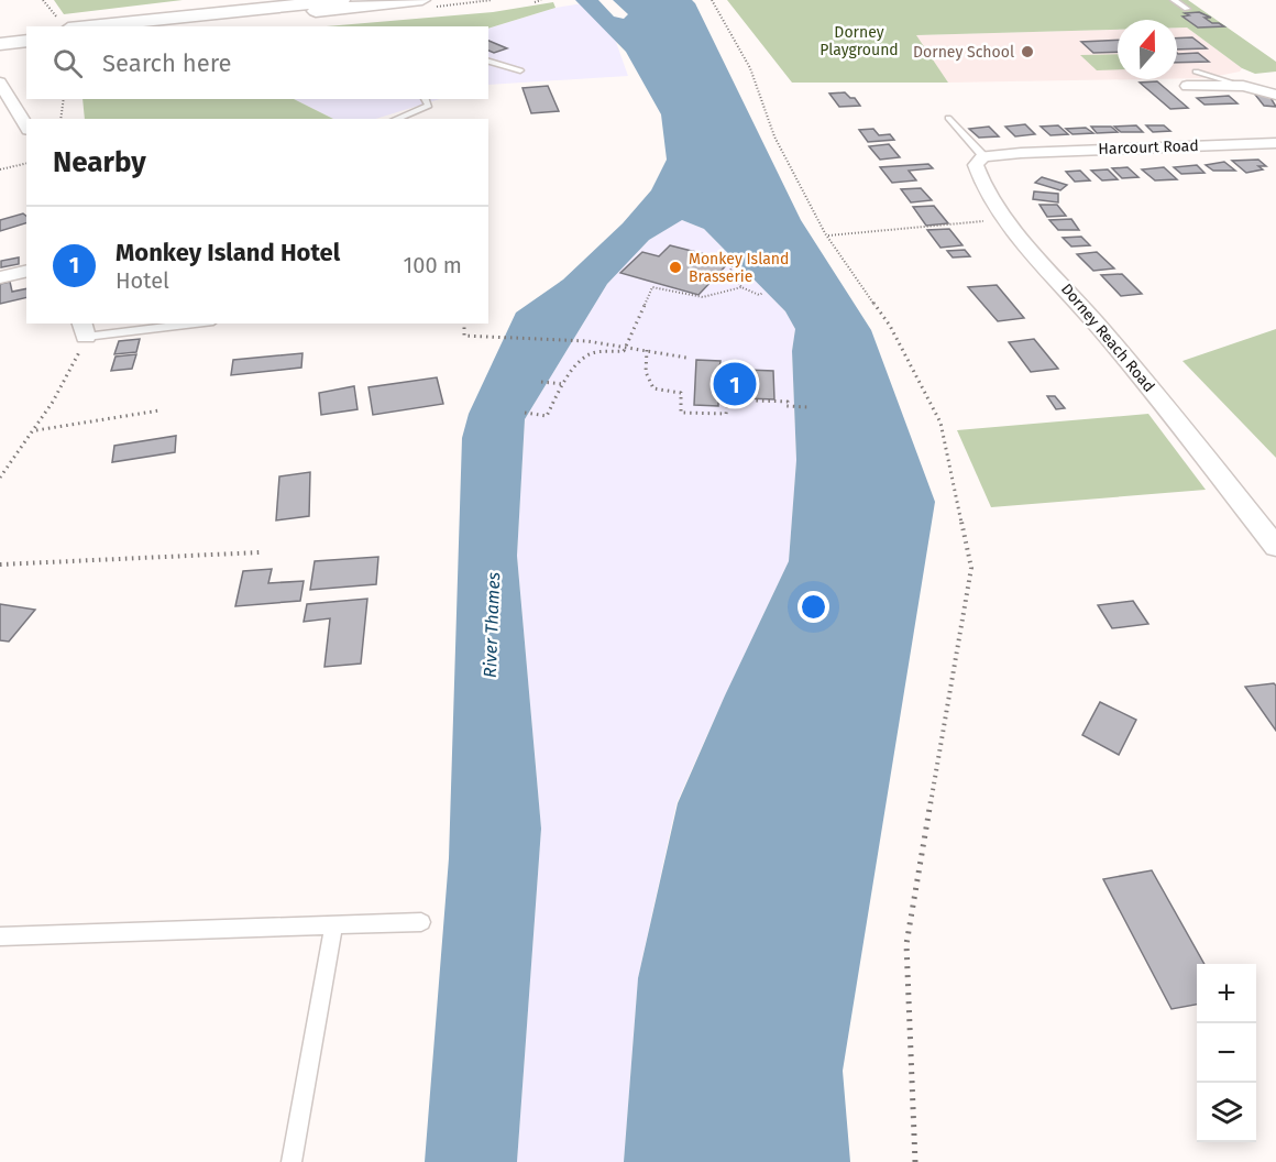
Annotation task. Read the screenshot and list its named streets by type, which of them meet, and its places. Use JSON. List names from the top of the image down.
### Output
{
  "streets": {
    "street": ["Harcourt Road", "Dorney Reach Road"]
  },
  "crossings": [
    ["Harcourt Road", "Dorney Reach Road"]
  ],
  "water": ["River Thames"],
  "parks": ["Dorney Playground"],
  "places": ["Dorney School", "Monkey Island Brasserie"],
  "north": "top",
  "page": {
    "search": "Search here",
    "heading": "Nearby",
    "list": [
      {
        "mark": "1",
        "name": "Monkey Island Hotel",
        "note": "Hotel",
        "value": "100 m"
      }
    ],
    "pins": "1",
    "map_buttons": ["+", "−"]
  }
}
